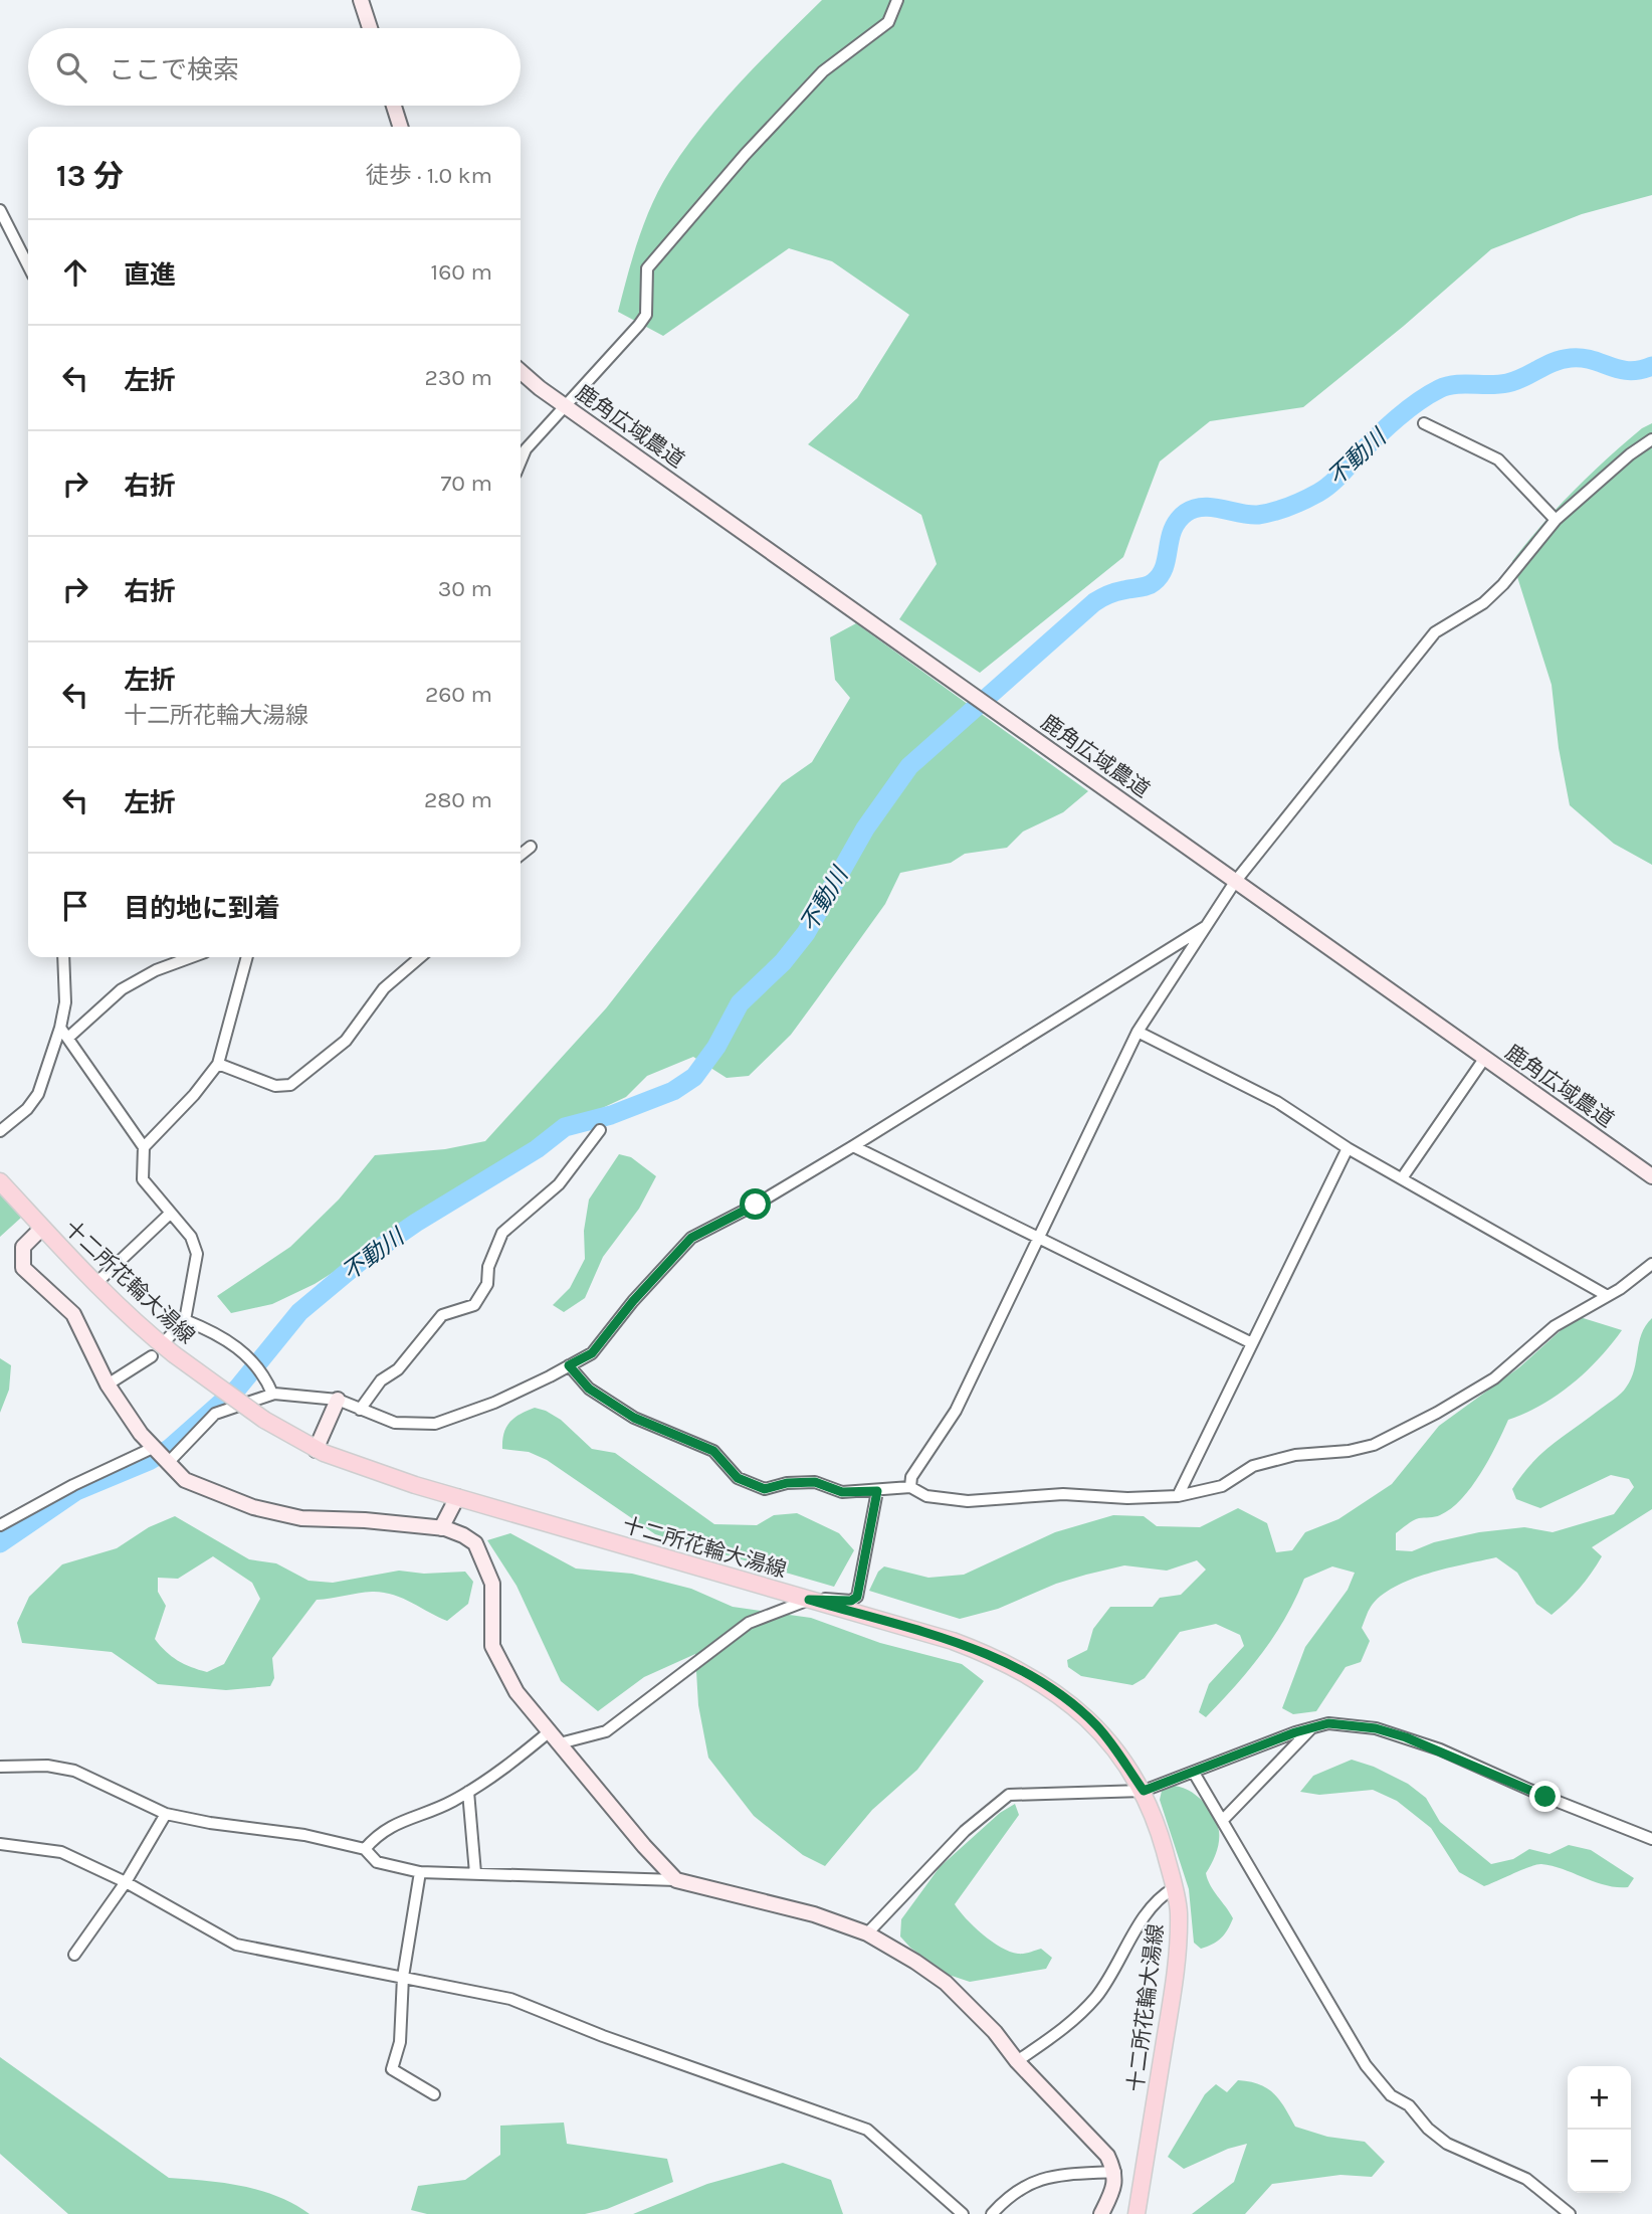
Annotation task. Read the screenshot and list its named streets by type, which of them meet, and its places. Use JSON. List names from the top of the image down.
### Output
{
  "streets": {
    "main road": ["十二所花輪大湯線"],
    "street": ["鹿角広域農道"]
  },
  "water": ["不動川"],
  "page": {
    "search": "ここで検索",
    "heading": ["13 分", "徒歩 · 1.0 km"],
    "list": [
      ["直進", "160 m"],
      ["左折", "230 m"],
      ["右折", "70 m"],
      ["右折", "30 m"],
      ["左折", "十二所花輪大湯線", "260 m"],
      ["左折", "280 m"],
      "目的地に到着"
    ],
    "map_buttons": ["+", "−"]
  }
}
